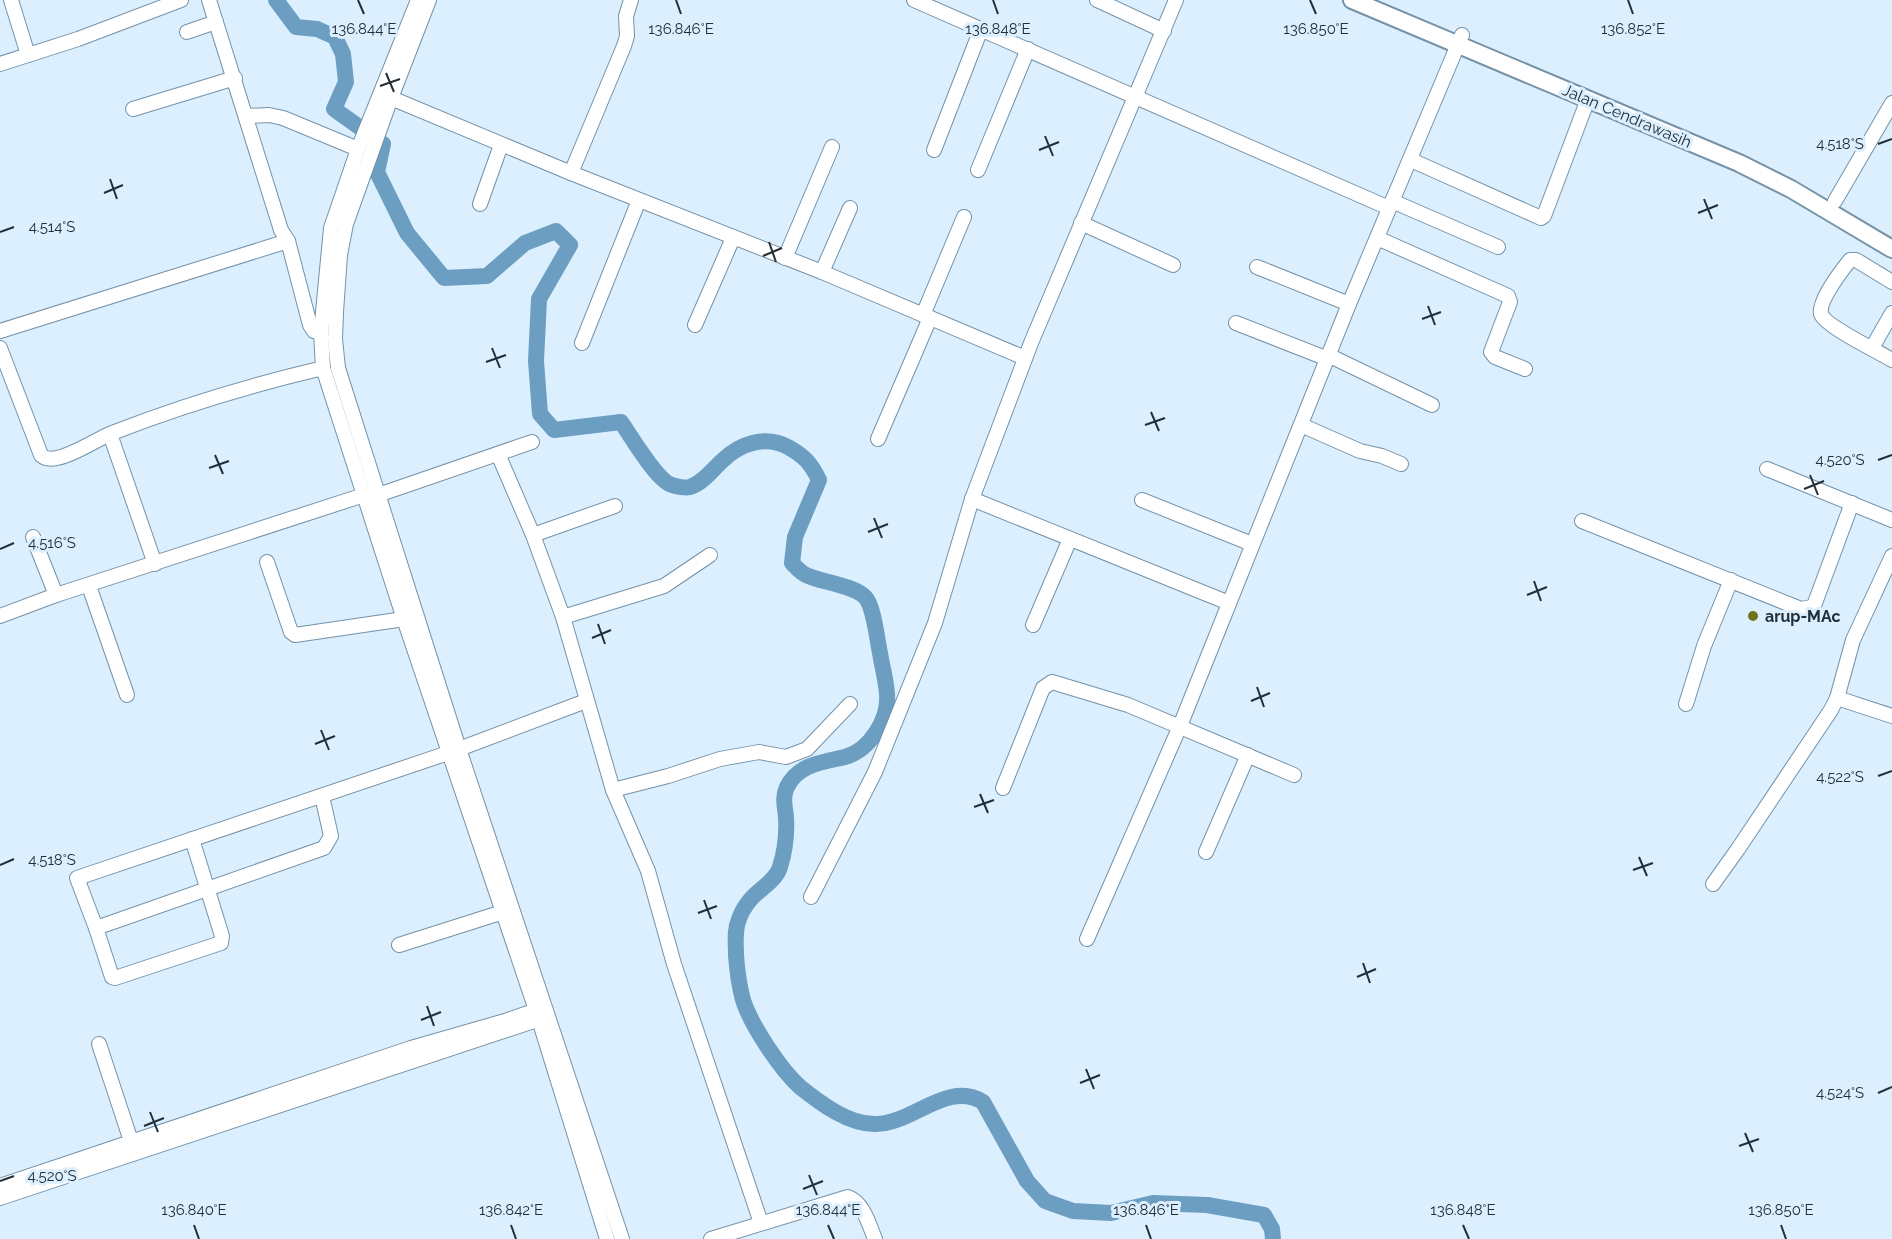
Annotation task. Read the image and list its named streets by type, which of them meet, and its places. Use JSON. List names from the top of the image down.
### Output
{
  "streets": {
    "main road": ["Jalan Cendrawasih"]
  },
  "places": ["arup-MAc"],
  "coordinates": [
    "136.844°E",
    "136.846°E",
    "136.848°E",
    "136.850°E",
    "136.852°E",
    "4.518°S",
    "4.514°S",
    "4.520°S",
    "4.516°S",
    "4.522°S",
    "4.524°S",
    "136.840°E",
    "136.842°E"
  ]
}
